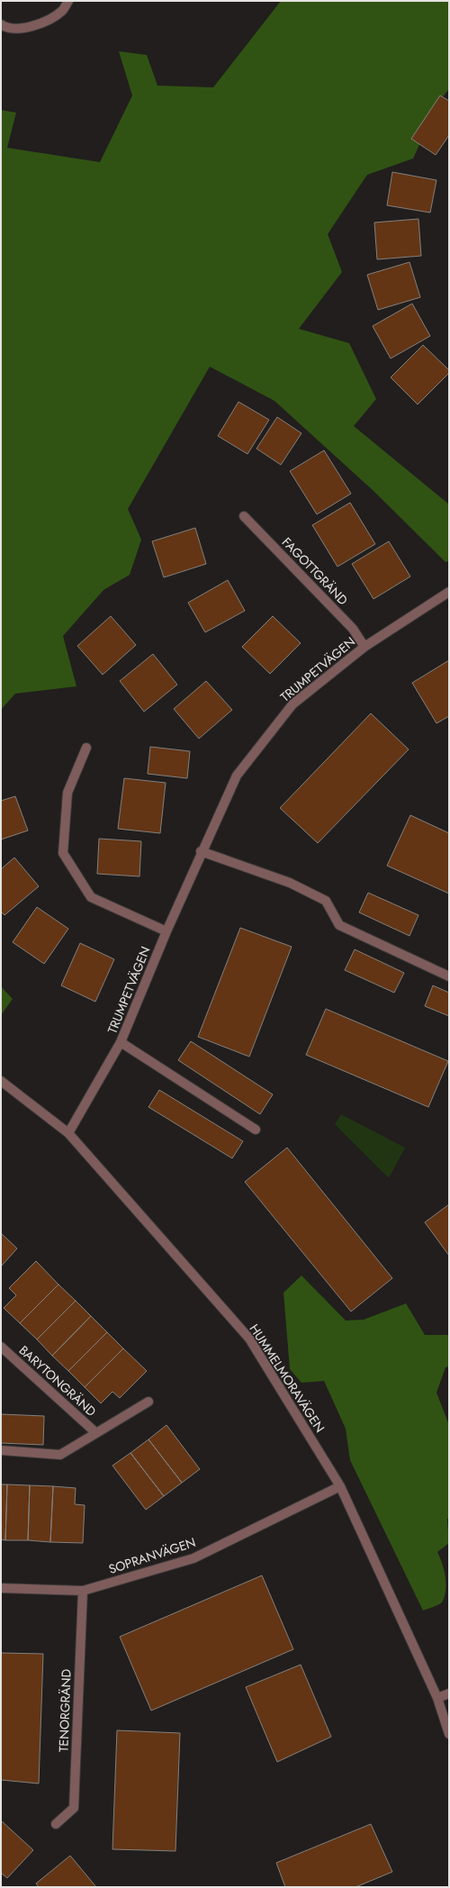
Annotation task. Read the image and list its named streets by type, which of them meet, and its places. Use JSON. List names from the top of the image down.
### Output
{
  "streets": {
    "street": [
      "FAGOTTGRÄND",
      "TRUMPETVÄGEN",
      "HUMMELMORAVÄGEN",
      "BARYTONGRÄND",
      "SOPRANVÄGEN",
      "TENORGRÄND"
    ]
  },
  "crossings": [
    ["FAGOTTGRÄND", "TRUMPETVÄGEN"],
    ["TRUMPETVÄGEN", "HUMMELMORAVÄGEN"],
    ["HUMMELMORAVÄGEN", "SOPRANVÄGEN"],
    ["SOPRANVÄGEN", "TENORGRÄND"]
  ]
}
